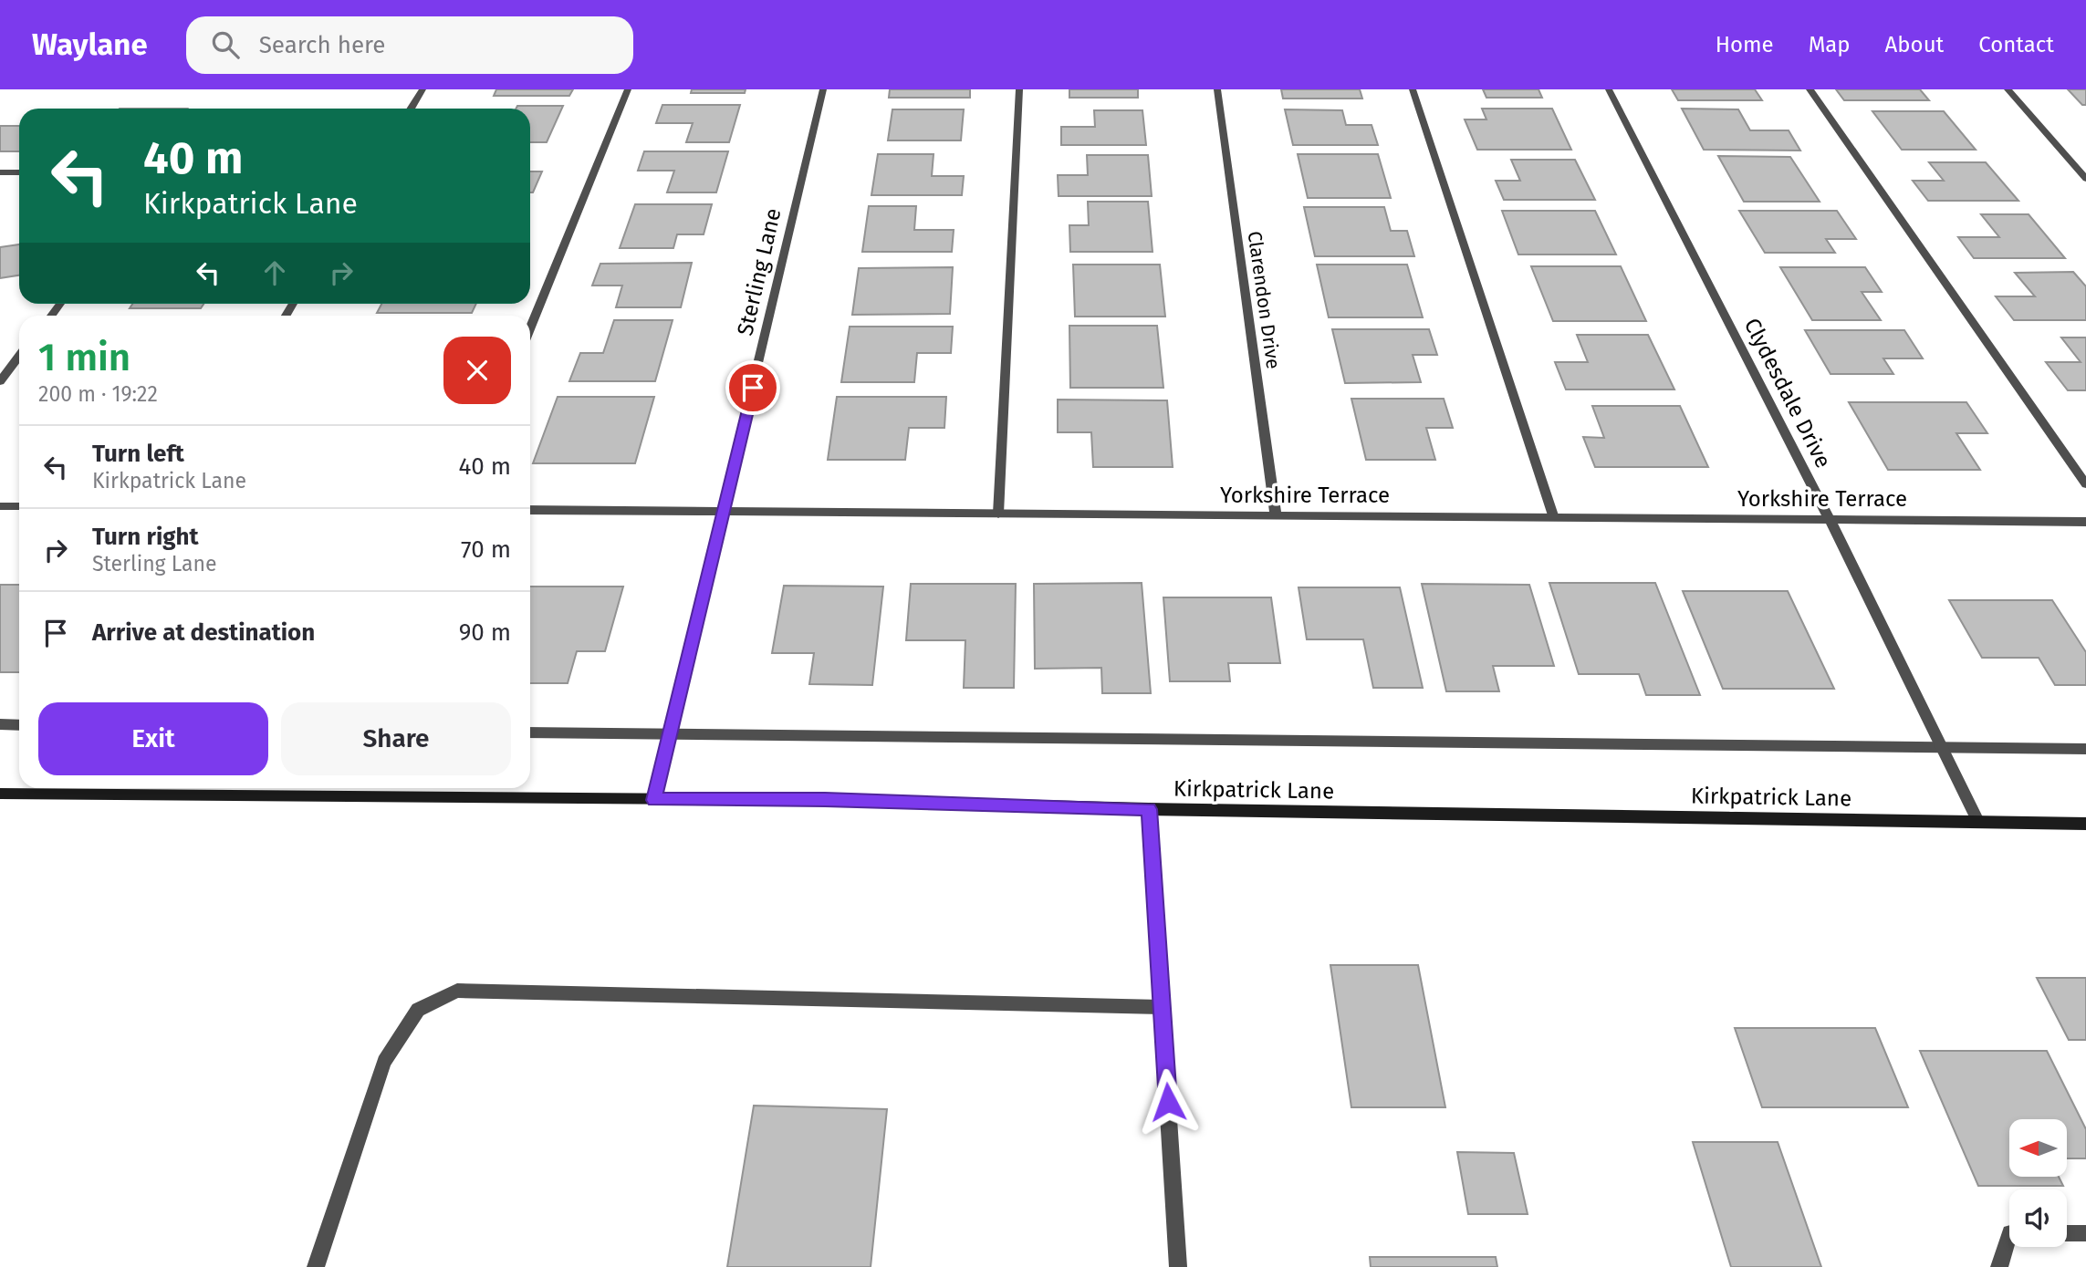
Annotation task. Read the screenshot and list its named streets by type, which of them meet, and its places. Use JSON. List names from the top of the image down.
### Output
{
  "streets": {
    "street": [
      "Sterling Lane",
      "Clarendon Drive",
      "Clydesdale Drive",
      "Yorkshire Terrace",
      "Kirkpatrick Lane"
    ]
  },
  "crossings": [
    ["Sterling Lane", "Yorkshire Terrace"],
    ["Sterling Lane", "Kirkpatrick Lane"],
    ["Clarendon Drive", "Yorkshire Terrace"],
    ["Clydesdale Drive", "Yorkshire Terrace"],
    ["Clydesdale Drive", "Kirkpatrick Lane"]
  ],
  "north": "left",
  "page": {
    "header": "Waylane",
    "search": "Search here",
    "nav": [
      "Home",
      "Map",
      "About",
      "Contact"
    ],
    "turn": ["40 m", "Kirkpatrick Lane"],
    "heading": ["1 min", "200 m · 19:22"],
    "list": [
      {
        "name": "Turn left",
        "note": "Kirkpatrick Lane",
        "value": "40 m"
      },
      {
        "name": "Turn right",
        "note": "Sterling Lane",
        "value": "70 m"
      },
      {
        "name": "Arrive at destination",
        "value": "90 m"
      }
    ],
    "buttons": ["Exit", "Share"]
  }
}
